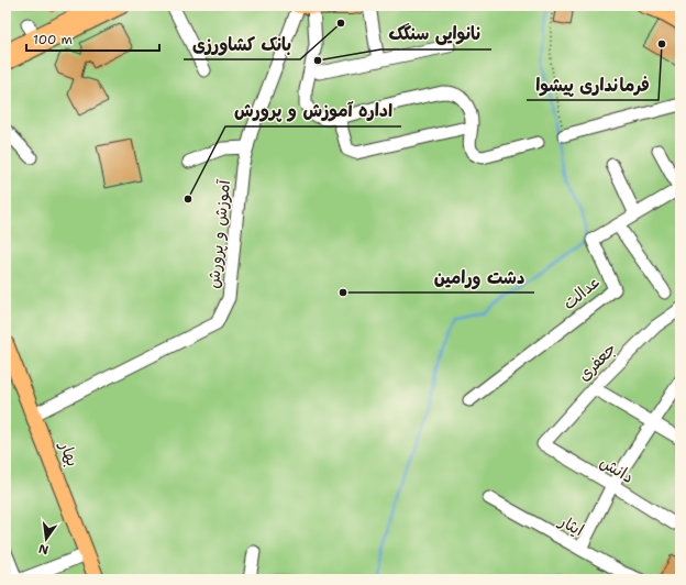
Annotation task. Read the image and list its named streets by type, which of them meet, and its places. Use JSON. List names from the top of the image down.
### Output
{
  "streets": {
    "main road": ["بهار"],
    "street": [
      "آموزش و پرورش",
      "عدالت",
      "جعفری",
      "دانش",
      "ایثار"
    ]
  },
  "crossings": [
    ["آموزش و پرورش", "بهار"],
    ["جعفری", "دانش"]
  ],
  "places": [
    "بانک کشاورزی",
    "فرمانداری پیشوا",
    "نانوایی سنگک",
    "اداره آموزش و پرورش",
    "دشت ورامین"
  ],
  "scale_bar": "100 m",
  "north": "bottom"
}
